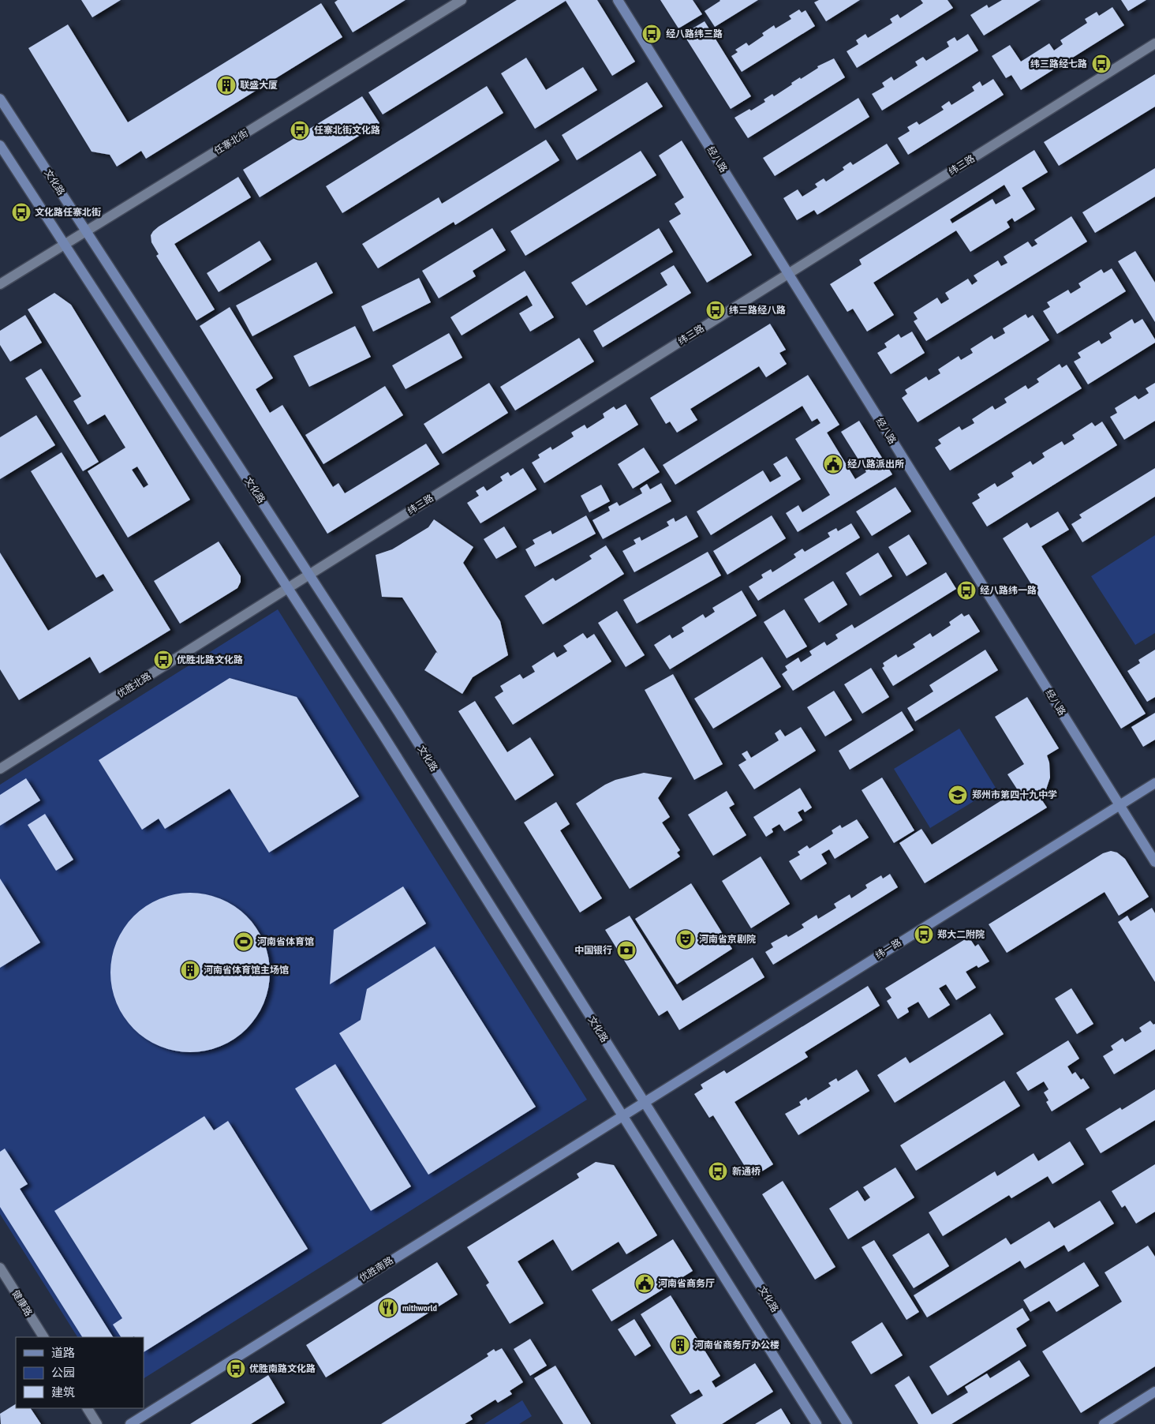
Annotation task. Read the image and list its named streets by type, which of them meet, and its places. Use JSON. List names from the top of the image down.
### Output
{
  "streets": {
    "main road": [
      "经八路",
      "文化路",
      "纬一路",
      "优胜南路"
    ],
    "street": [
      "任寨北街",
      "纬三路",
      "优胜北路",
      "健康路"
    ]
  },
  "crossings": [
    ["任寨北街", "文化路"],
    ["经八路", "纬三路"],
    ["经八路", "纬一路"],
    ["纬三路", "文化路"],
    ["纬三路", "优胜北路"],
    ["文化路", "纬一路"],
    ["纬一路", "优胜南路"]
  ],
  "places": {
    "bus stop": [
      "经八路纬三路",
      "纬三路经七路",
      "任寨北街文化路",
      "文化路任寨北街",
      "纬三路经八路",
      "经八路纬一路",
      "优胜北路文化路",
      "郑大二附院",
      "新通桥",
      "优胜南路文化路"
    ],
    "building": ["联盛大厦", "河南省体育馆主场馆", "河南省商务厅办公楼"],
    "public building": ["经八路派出所", "河南省商务厅"],
    "school or university": ["郑州市第四十九中学"],
    "theatre": ["河南省京剧院"],
    "sports": ["河南省体育馆"],
    "bank": ["中国银行"],
    "restaurant": ["mithworld"]
  },
  "legend": ["道路", "公园", "建筑"]
}
